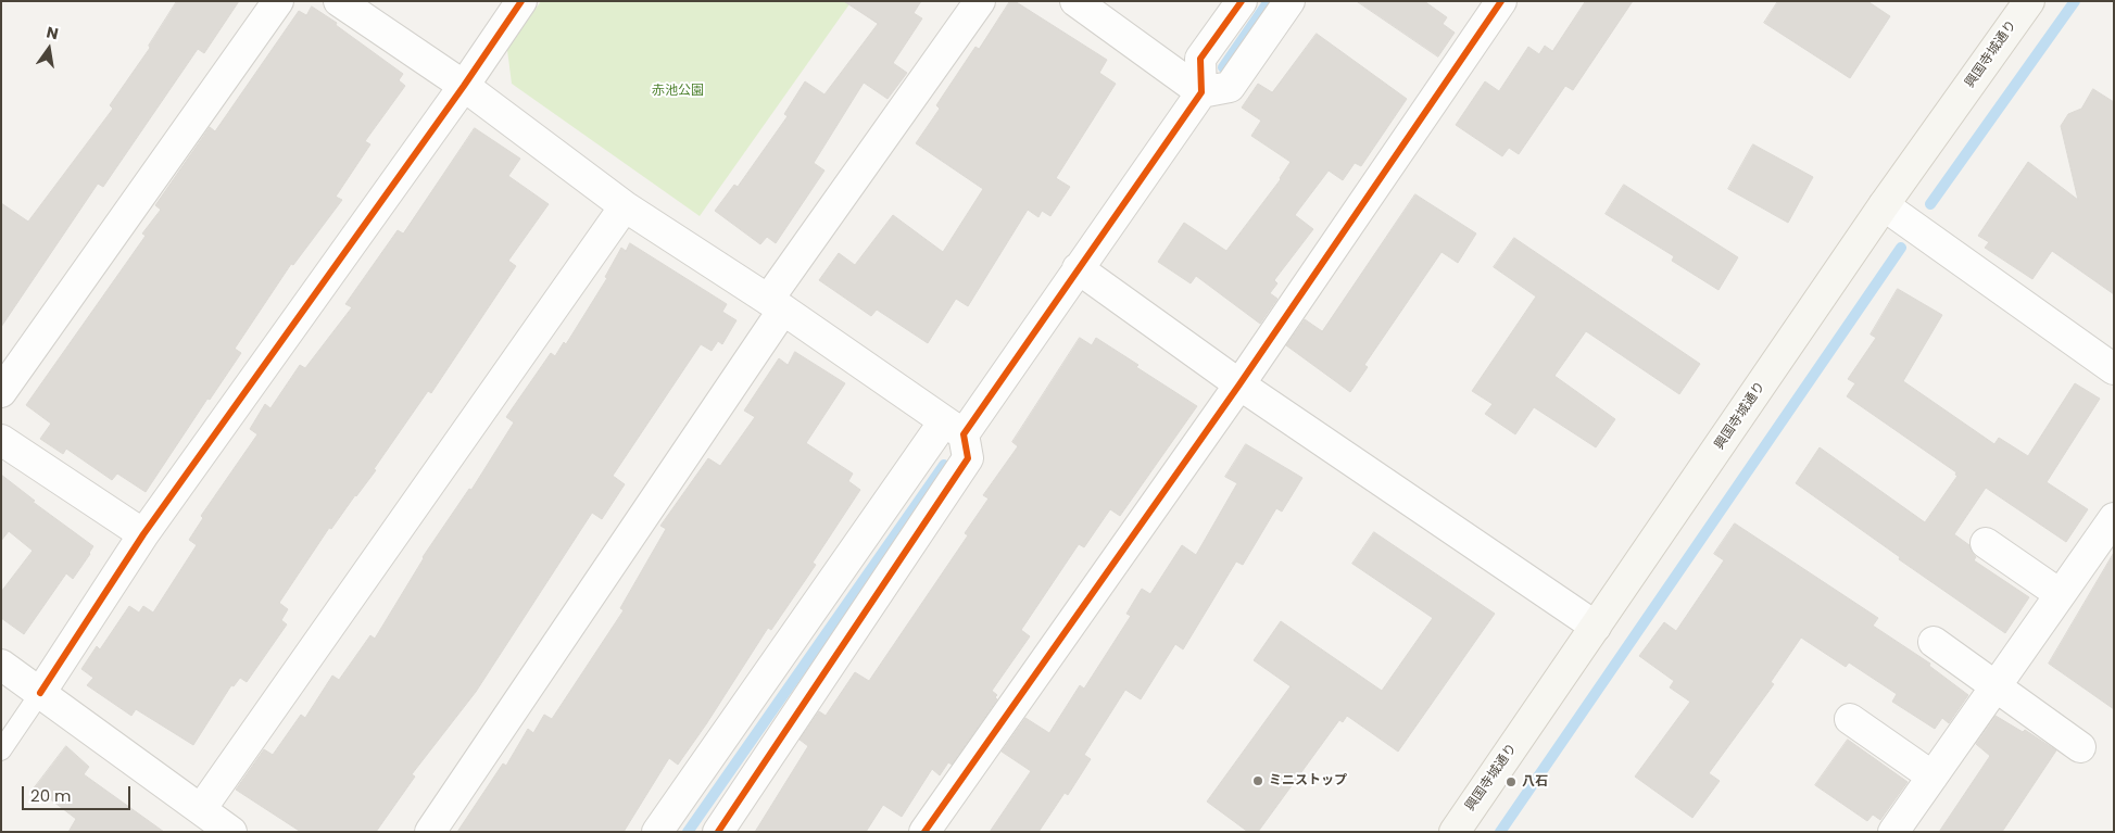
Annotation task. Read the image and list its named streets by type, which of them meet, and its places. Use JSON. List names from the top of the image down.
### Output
{
  "streets": {
    "main road": ["興国寺城通り"]
  },
  "parks": ["赤池公園"],
  "places": ["ミニストップ", "八石"],
  "scale_bar": "20 m",
  "north": "top"
}
